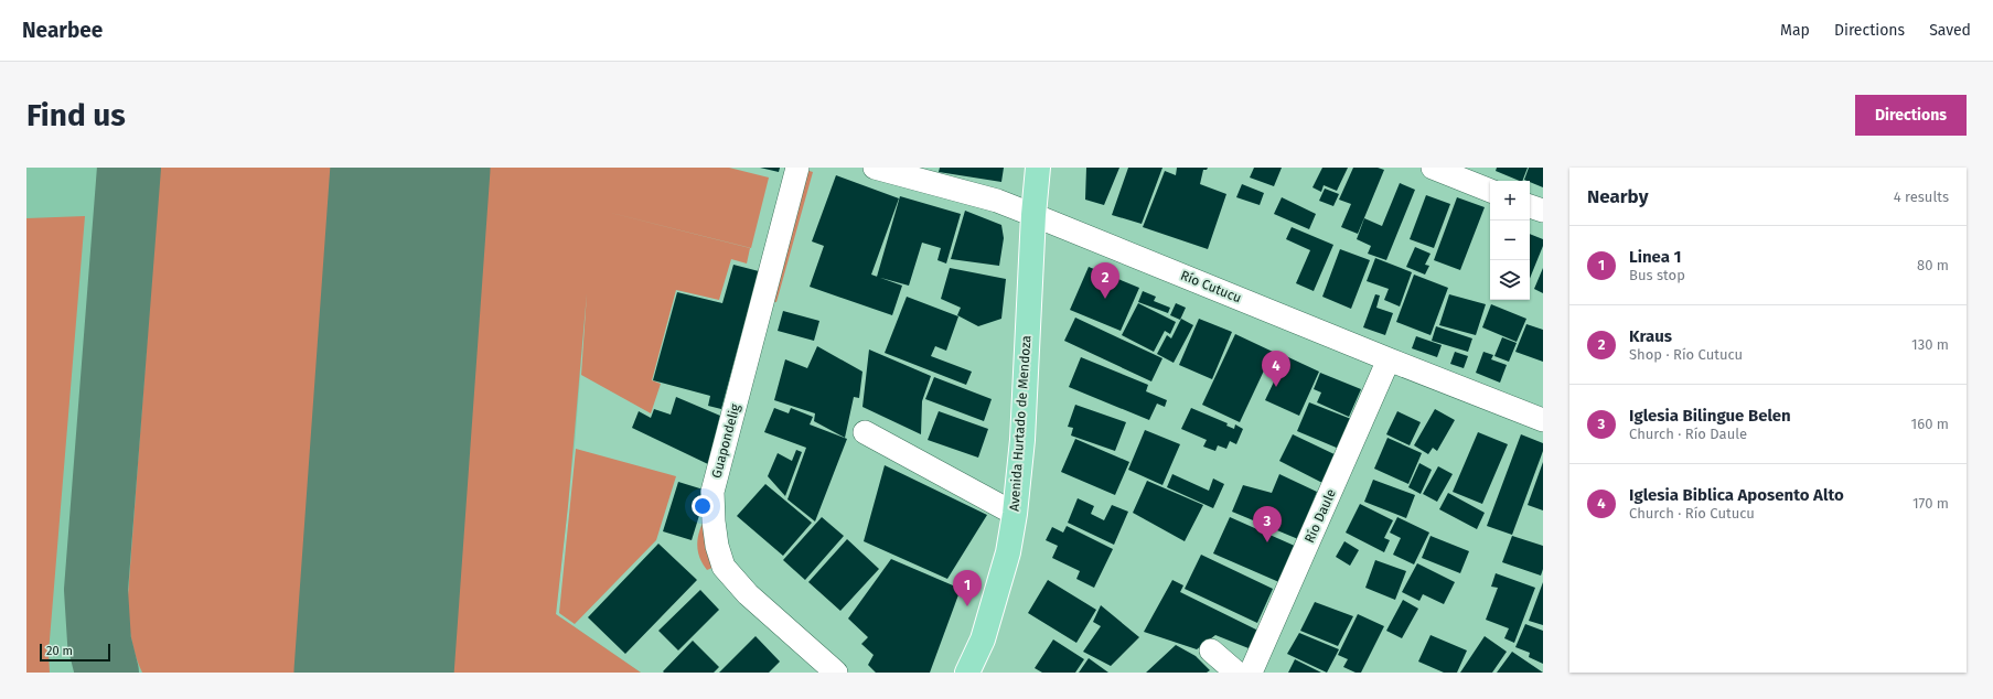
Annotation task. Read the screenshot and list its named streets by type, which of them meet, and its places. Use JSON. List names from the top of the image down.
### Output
{
  "streets": {
    "main road": ["Avenida Hurtado de Mendoza"],
    "street": ["Río Cutucu", "Guapondelig", "Río Daule"]
  },
  "crossings": [
    ["Río Cutucu", "Avenida Hurtado de Mendoza"],
    ["Río Cutucu", "Río Daule"]
  ],
  "scale_bar": "20 m",
  "page": {
    "header": "Nearbee",
    "nav": ["Map", "Directions", "Saved"],
    "buttons": "Directions",
    "title": "Find us",
    "heading": ["Nearby", "4 results"],
    "map_buttons": ["+", "−"],
    "list": [
      {
        "mark": "1",
        "name": "Linea 1",
        "note": "Bus stop",
        "value": "80 m"
      },
      {
        "mark": "2",
        "name": "Kraus",
        "note": "Shop · Río Cutucu",
        "value": "130 m"
      },
      {
        "mark": "3",
        "name": "Iglesia Bilingue Belen",
        "note": "Church · Río Daule",
        "value": "160 m"
      },
      {
        "mark": "4",
        "name": "Iglesia Biblica Aposento Alto",
        "note": "Church · Río Cutucu",
        "value": "170 m"
      }
    ],
    "pins": [
      "2",
      "4",
      "3",
      "1"
    ],
    "scale": "20 m"
  }
}
